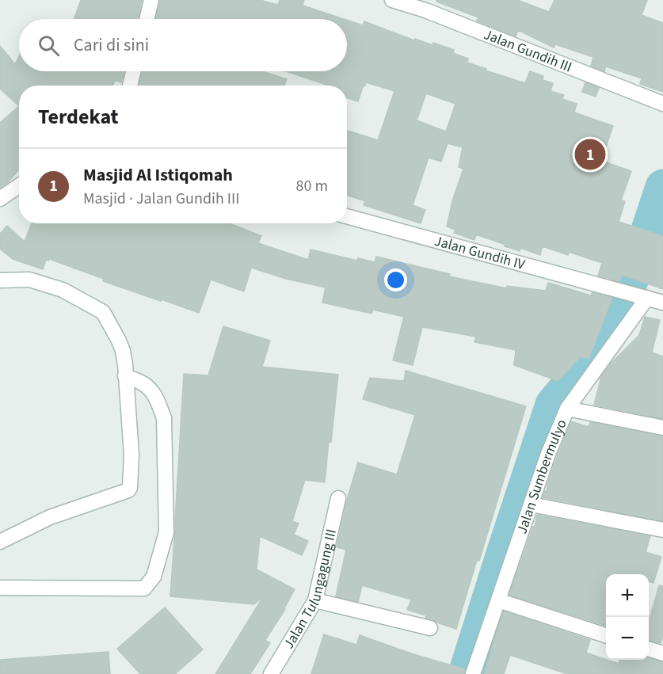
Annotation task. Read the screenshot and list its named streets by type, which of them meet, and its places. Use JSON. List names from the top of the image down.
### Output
{
  "streets": {
    "street": [
      "Jalan Gundih III",
      "Jalan Gundih IV",
      "Jalan Sumbermulyo",
      "Jalan Tulungagung III"
    ]
  },
  "crossings": [
    ["Jalan Gundih IV", "Jalan Sumbermulyo"]
  ],
  "page": {
    "search": "Cari di sini",
    "heading": "Terdekat",
    "pins": "1",
    "list": [
      {
        "mark": "1",
        "name": "Masjid Al Istiqomah",
        "note": "Masjid · Jalan Gundih III",
        "value": "80 m"
      }
    ],
    "map_buttons": ["+", "−"]
  }
}
